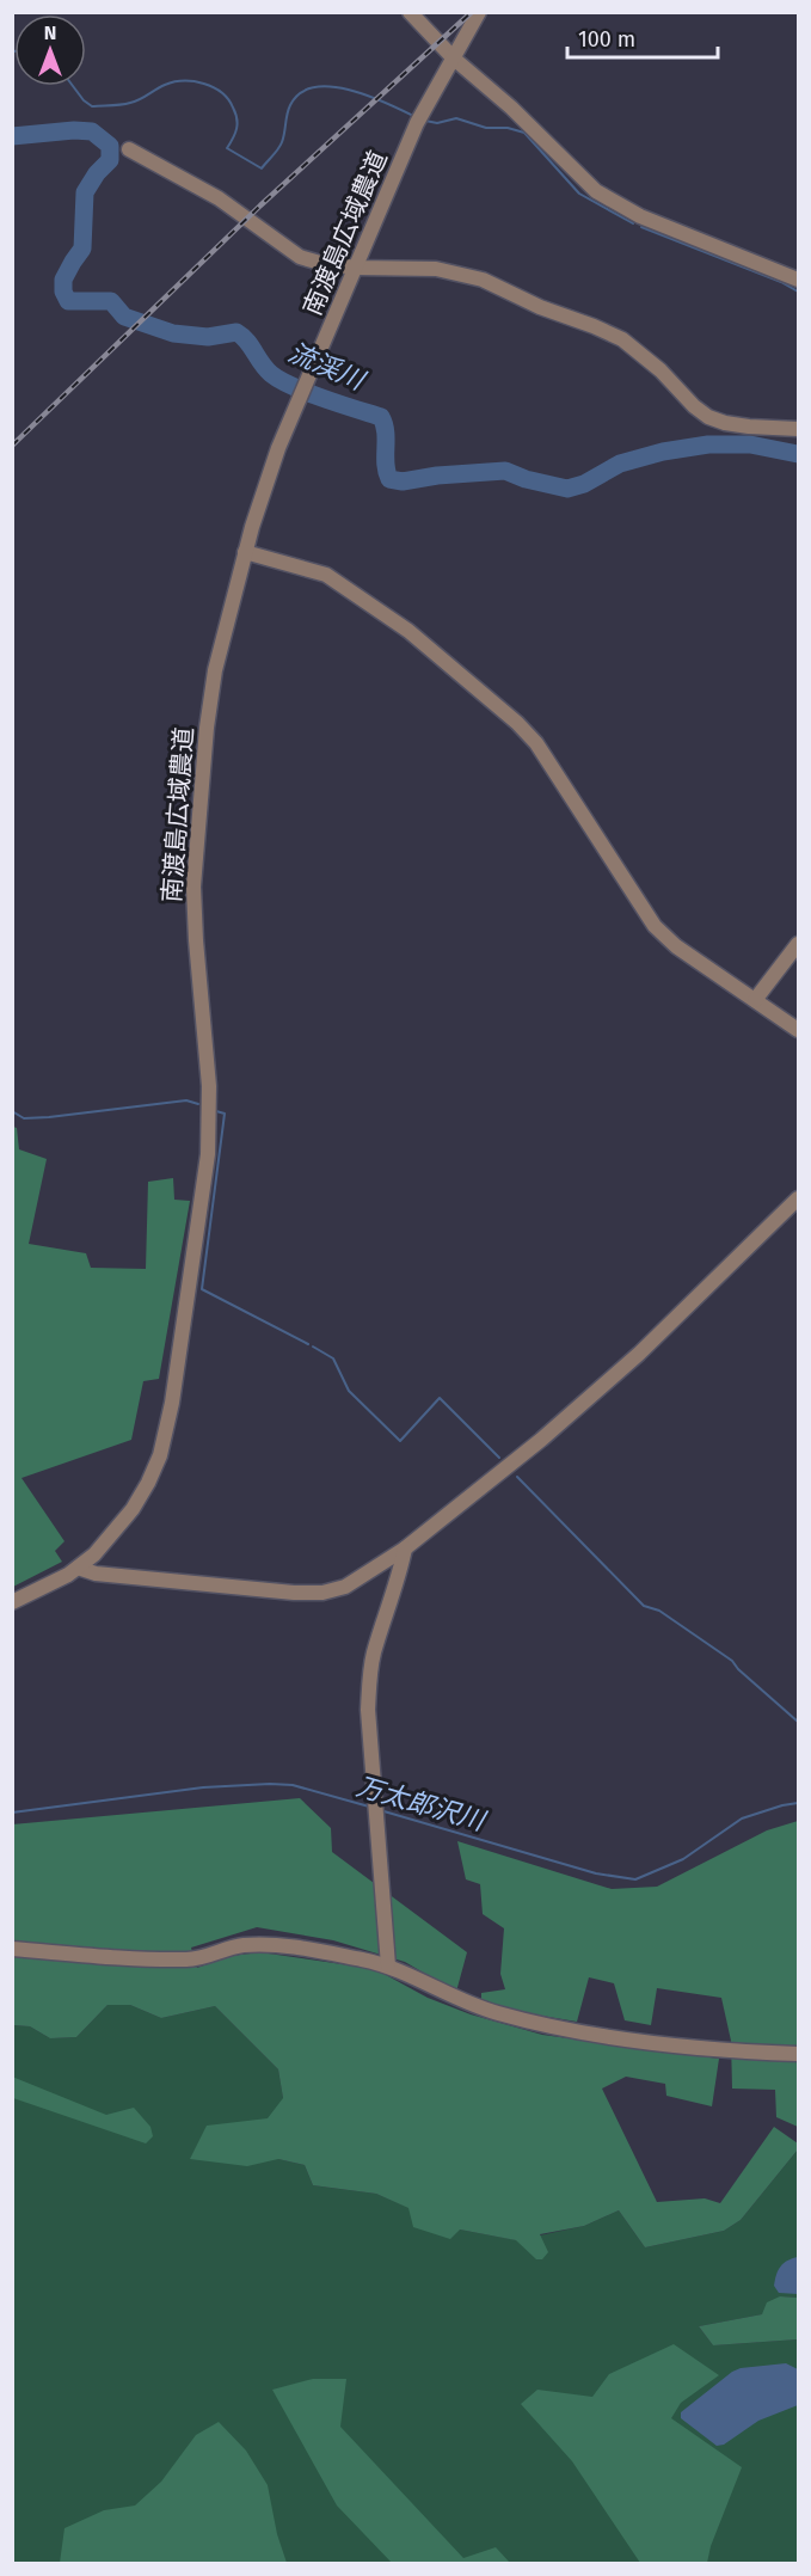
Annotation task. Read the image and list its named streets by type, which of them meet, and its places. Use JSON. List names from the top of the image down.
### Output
{
  "streets": {
    "street": ["南渡島広域農道"]
  },
  "water": ["流渓川", "万太郎沢川"],
  "scale_bar": "100 m",
  "north": "top"
}
